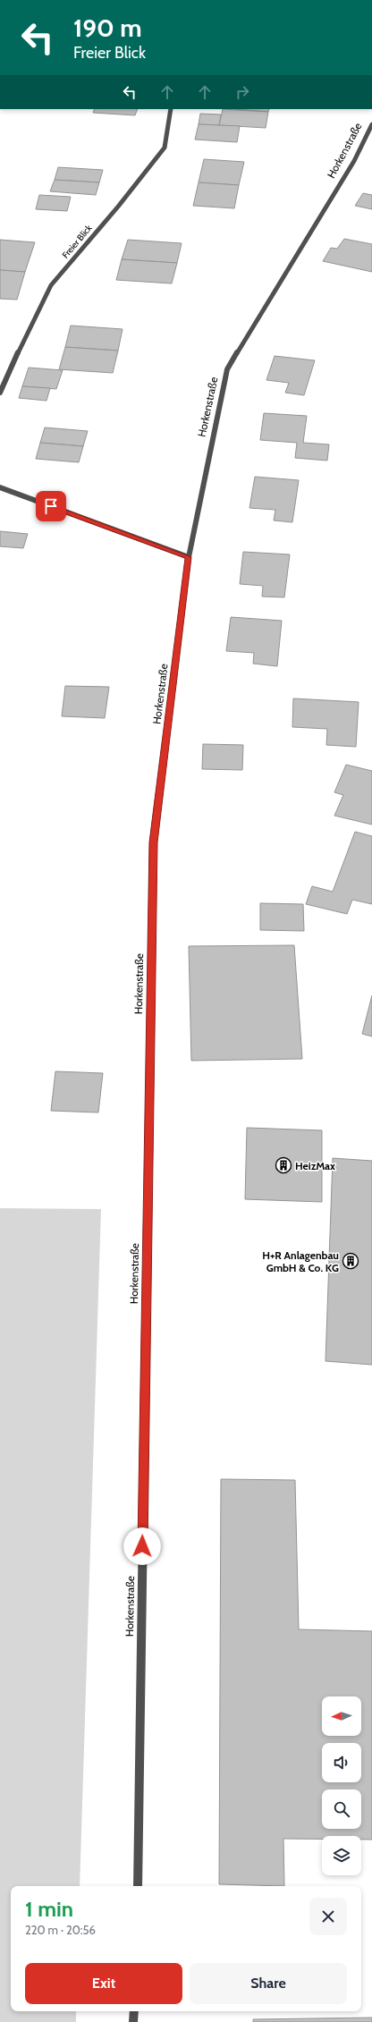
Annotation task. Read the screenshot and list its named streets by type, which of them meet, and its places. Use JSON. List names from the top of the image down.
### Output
{
  "streets": {
    "street": ["Horkenstraße", "Freier Blick"]
  },
  "places": {
    "building": ["HeizMax", "H+R Anlagenbau GmbH & Co. KG"]
  },
  "north": "left",
  "page": {
    "turn": ["190 m", "Freier Blick"],
    "heading": ["1 min", "220 m · 20:56"],
    "buttons": ["Exit", "Share"]
  }
}
